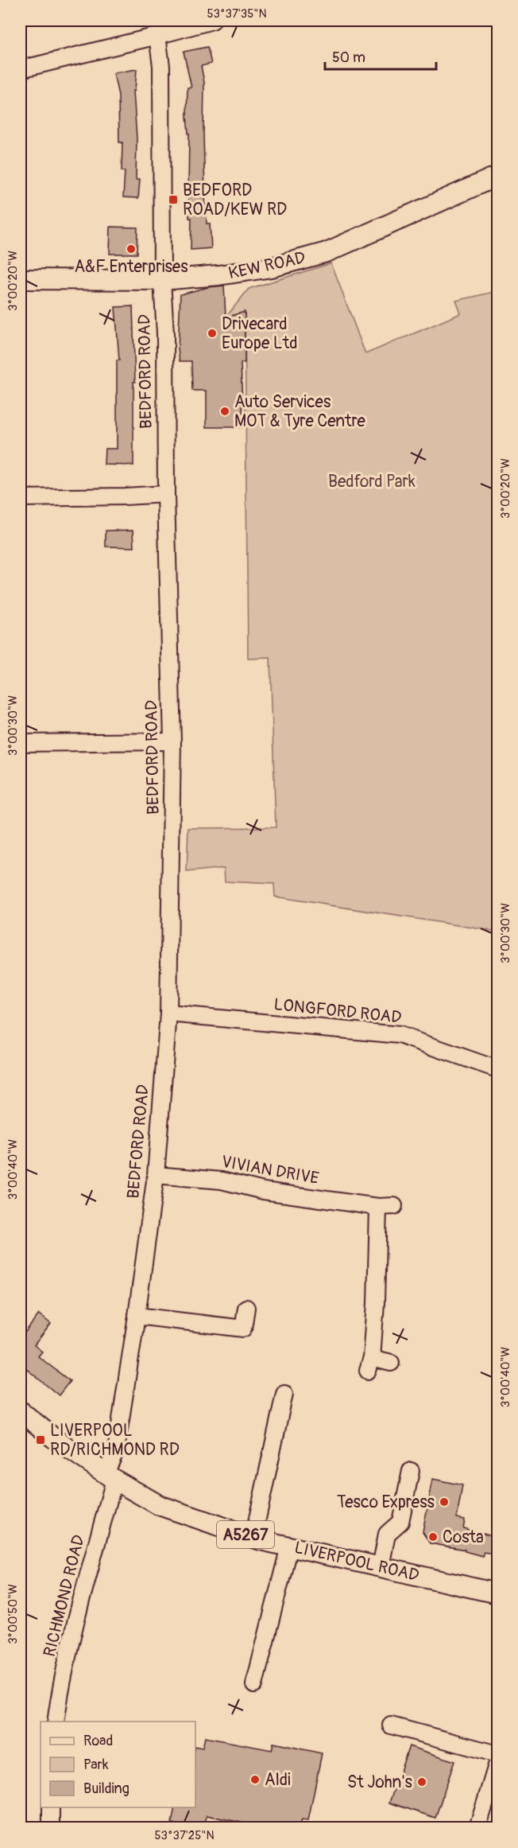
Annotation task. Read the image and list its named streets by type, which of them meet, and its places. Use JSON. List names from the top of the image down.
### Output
{
  "streets": {
    "main road": ["KEW ROAD", "A5267", "LIVERPOOL ROAD"],
    "street": [
      "BEDFORD ROAD",
      "LONGFORD ROAD",
      "VIVIAN DRIVE",
      "RICHMOND ROAD"
    ]
  },
  "crossings": [
    ["KEW ROAD", "BEDFORD ROAD"],
    ["BEDFORD ROAD", "LONGFORD ROAD"],
    ["BEDFORD ROAD", "VIVIAN DRIVE"],
    ["BEDFORD ROAD", "LIVERPOOL ROAD"],
    ["BEDFORD ROAD", "RICHMOND ROAD"],
    ["LIVERPOOL ROAD", "RICHMOND ROAD"]
  ],
  "parks": ["Bedford Park"],
  "places": {
    "transit": ["BEDFORD ROAD/KEW RD", "LIVERPOOL RD/RICHMOND RD"],
    "other": [
      "A&F Enterprises",
      "Drivecard Europe Ltd",
      "Auto Services MOT & Tyre Centre",
      "Tesco Express",
      "Costa",
      "Aldi",
      "St John's"
    ]
  },
  "legend": ["Road", "Park", "Building"],
  "scale_bar": "50 m",
  "coordinates": [
    "53°37'35\"N",
    "3°00'20\"W",
    "3°00'30\"W",
    "3°00'40\"W",
    "3°00'50\"W",
    "53°37'25\"N"
  ]
}
